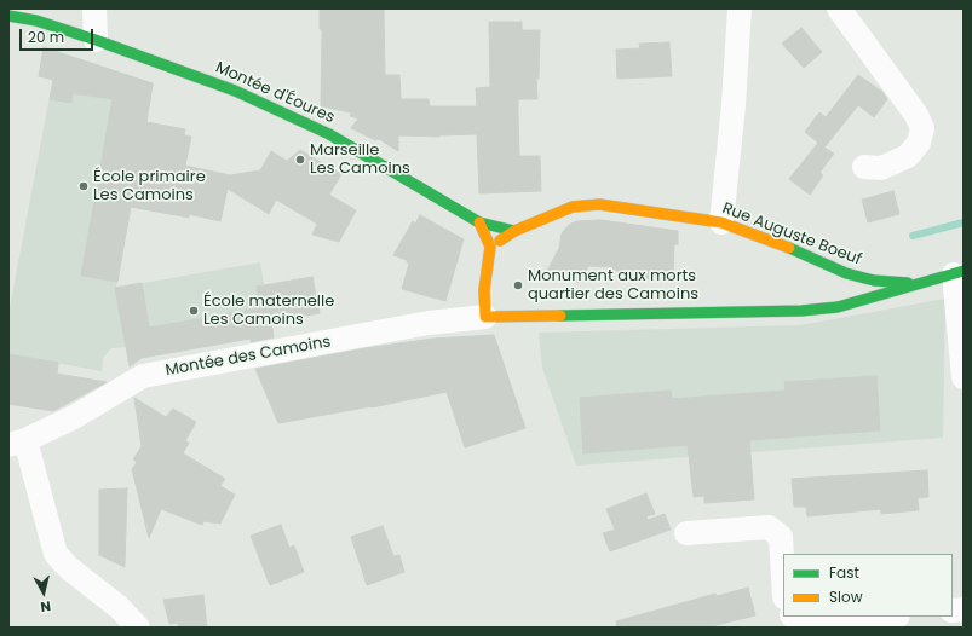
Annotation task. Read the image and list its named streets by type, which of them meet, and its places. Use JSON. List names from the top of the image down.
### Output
{
  "streets": {
    "street": ["Montée d'Éoures", "Rue Auguste Boeuf", "Montée des Camoins"]
  },
  "crossings": [
    ["Montée d'Éoures", "Rue Auguste Boeuf"]
  ],
  "places": [
    "Marseille Les Camoins",
    "École primaire Les Camoins",
    "Monument aux morts quartier des Camoins",
    "École maternelle Les Camoins"
  ],
  "legend": ["Fast", "Slow"],
  "scale_bar": "20 m",
  "north": "bottom"
}
